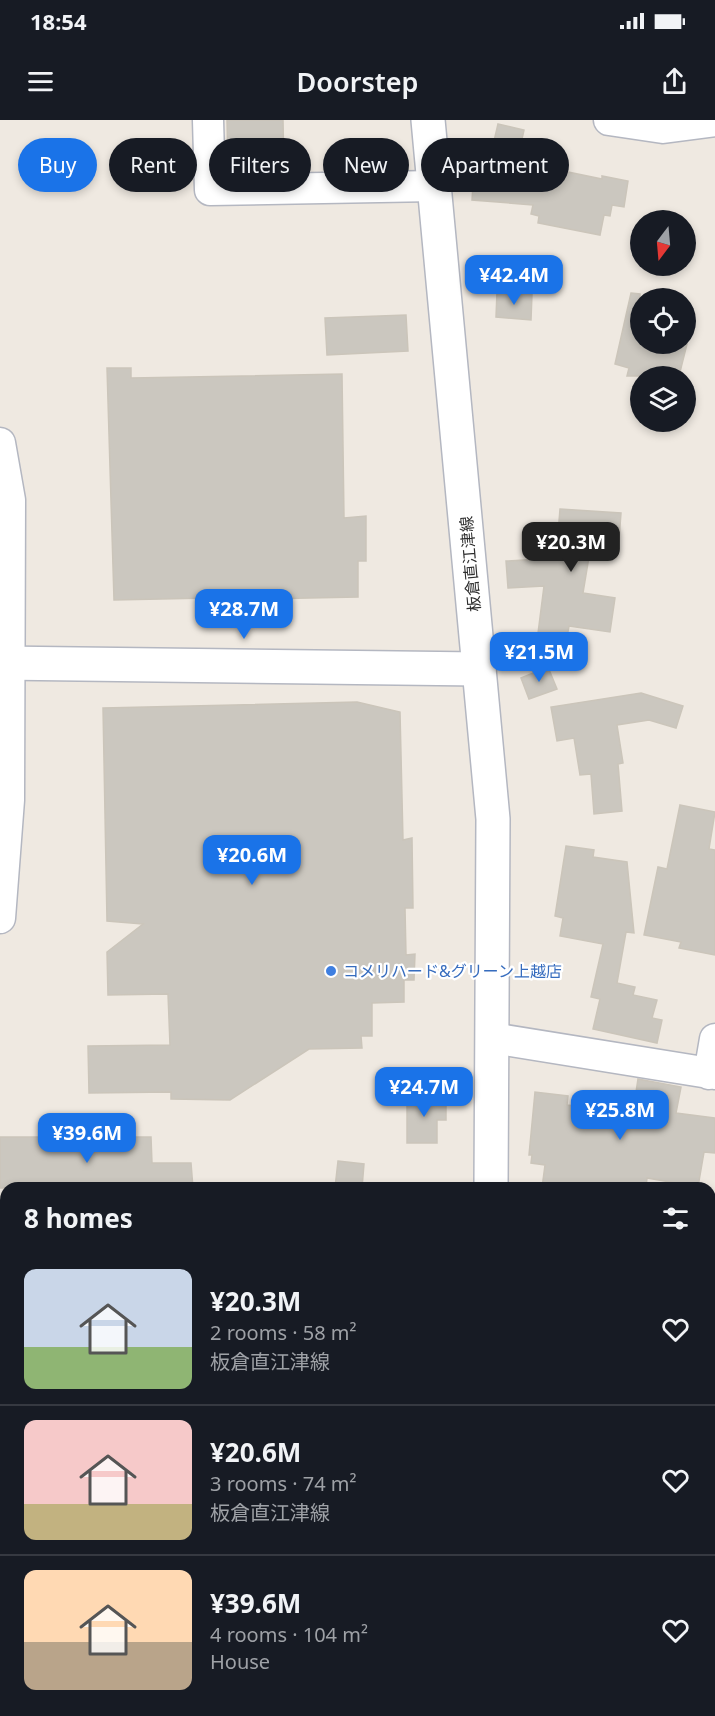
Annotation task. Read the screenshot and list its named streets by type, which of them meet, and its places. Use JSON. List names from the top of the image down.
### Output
{
  "streets": {
    "main road": ["板倉直江津線"]
  },
  "places": ["コメリハード&グリーン上越店"],
  "north": "bottom",
  "page": {
    "status": "18:54",
    "header": "Doorstep",
    "chip": [
      "Buy",
      "Rent",
      "Filters",
      "New",
      "Apartment"
    ],
    "price": [
      "¥42.4M",
      "¥20.3M",
      "¥28.7M",
      "¥21.5M",
      "¥20.6M",
      "¥24.7M",
      "¥25.8M",
      "¥39.6M"
    ],
    "heading": "8 homes",
    "list": [
      {
        "name": "¥20.3M",
        "note": "2 rooms · 58 m² · 板倉直江津線"
      },
      {
        "name": "¥20.6M",
        "note": "3 rooms · 74 m² · 板倉直江津線"
      },
      {
        "name": "¥39.6M",
        "note": "4 rooms · 104 m² · House"
      }
    ]
  }
}
